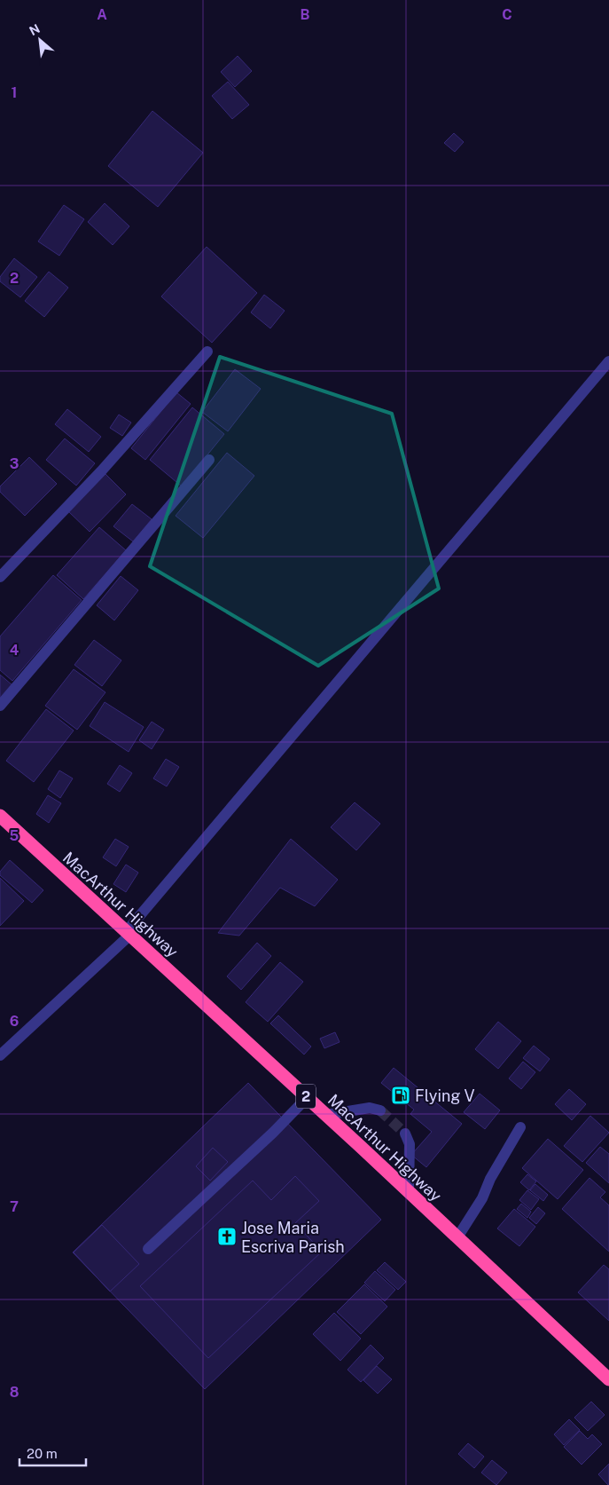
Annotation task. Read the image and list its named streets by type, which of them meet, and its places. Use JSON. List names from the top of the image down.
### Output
{
  "streets": {
    "highway": ["MacArthur Highway", "2"]
  },
  "places": {
    "fuel station": ["Flying V"],
    "church": ["Jose Maria Escriva Parish"]
  },
  "scale_bar": "20 m",
  "north": "top left",
  "grid": {
    "columns": ["A", "B", "C"],
    "rows": [
      "1",
      "2",
      "3",
      "4",
      "5",
      "6",
      "7",
      "8"
    ]
  }
}
